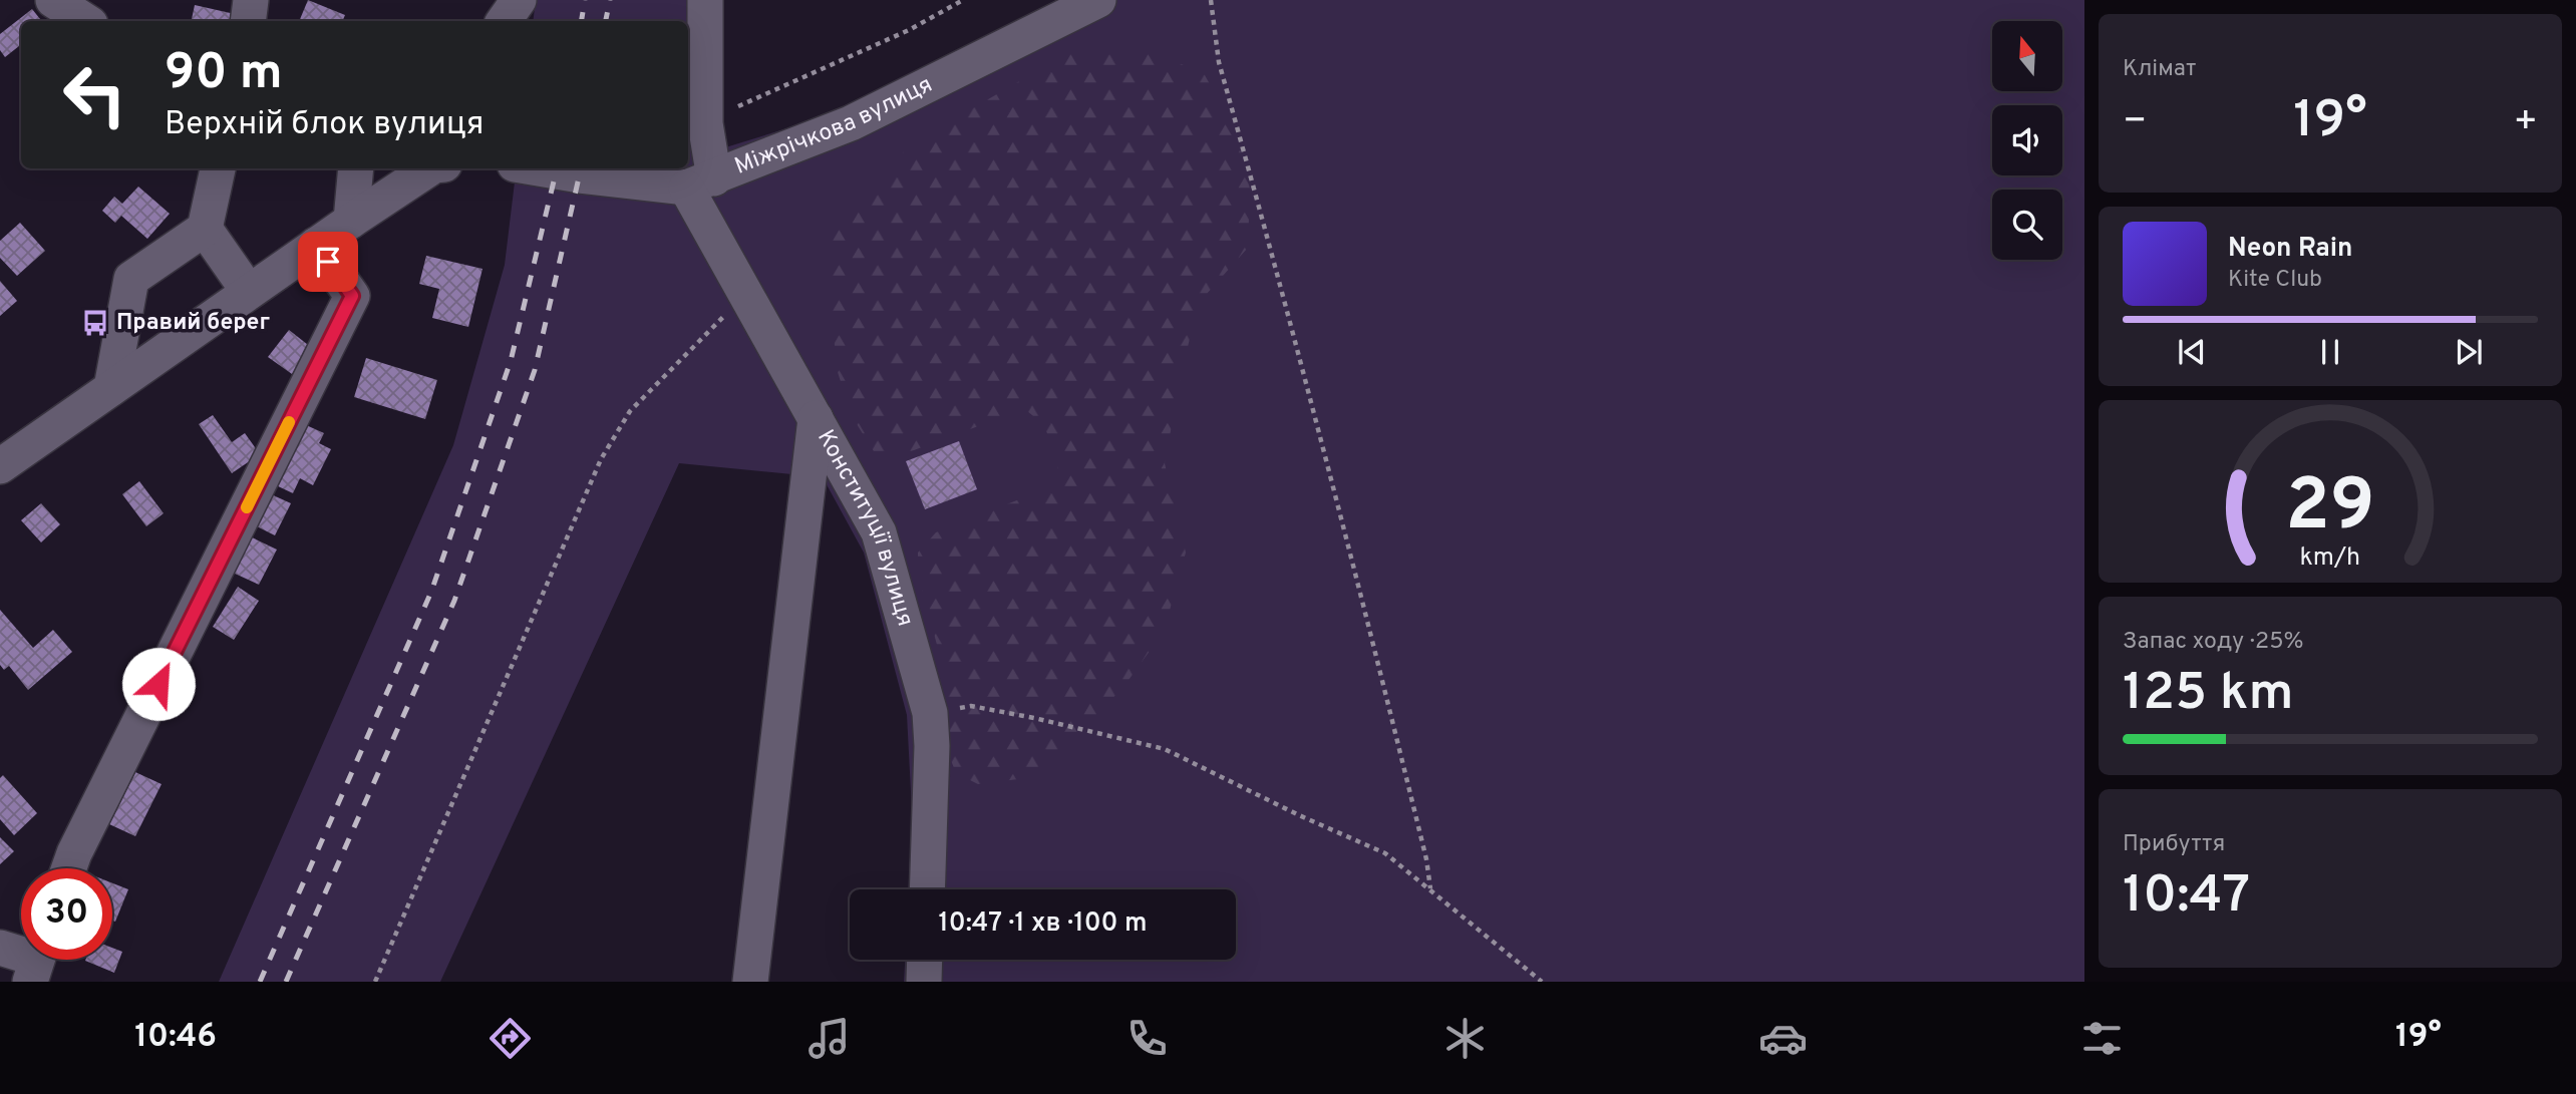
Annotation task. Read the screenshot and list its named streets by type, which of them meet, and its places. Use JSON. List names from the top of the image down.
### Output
{
  "streets": {
    "street": ["Міжрічкова вулиця", "Конституції вулиця"]
  },
  "crossings": [
    ["Міжрічкова вулиця", "Конституції вулиця"]
  ],
  "places": {
    "bus stop": ["Правий берег"]
  },
  "north": "top",
  "page": {
    "tile": [
      "Клімат",
      ["Запас ходу · 25%", "125 km"],
      ["Прибуття", "10:47"]
    ],
    "turn": ["90 m", "Верхній блок вулиця"],
    "heat": ["−", "19°", "+"],
    "song": ["Neon Rain", "Kite Club"],
    "limit": "30",
    "trip": "10:47 · 1 хв · 100 m",
    "tabs": ["10:46", "19°"],
    "gauge": ["29", "km/h"]
  }
}
